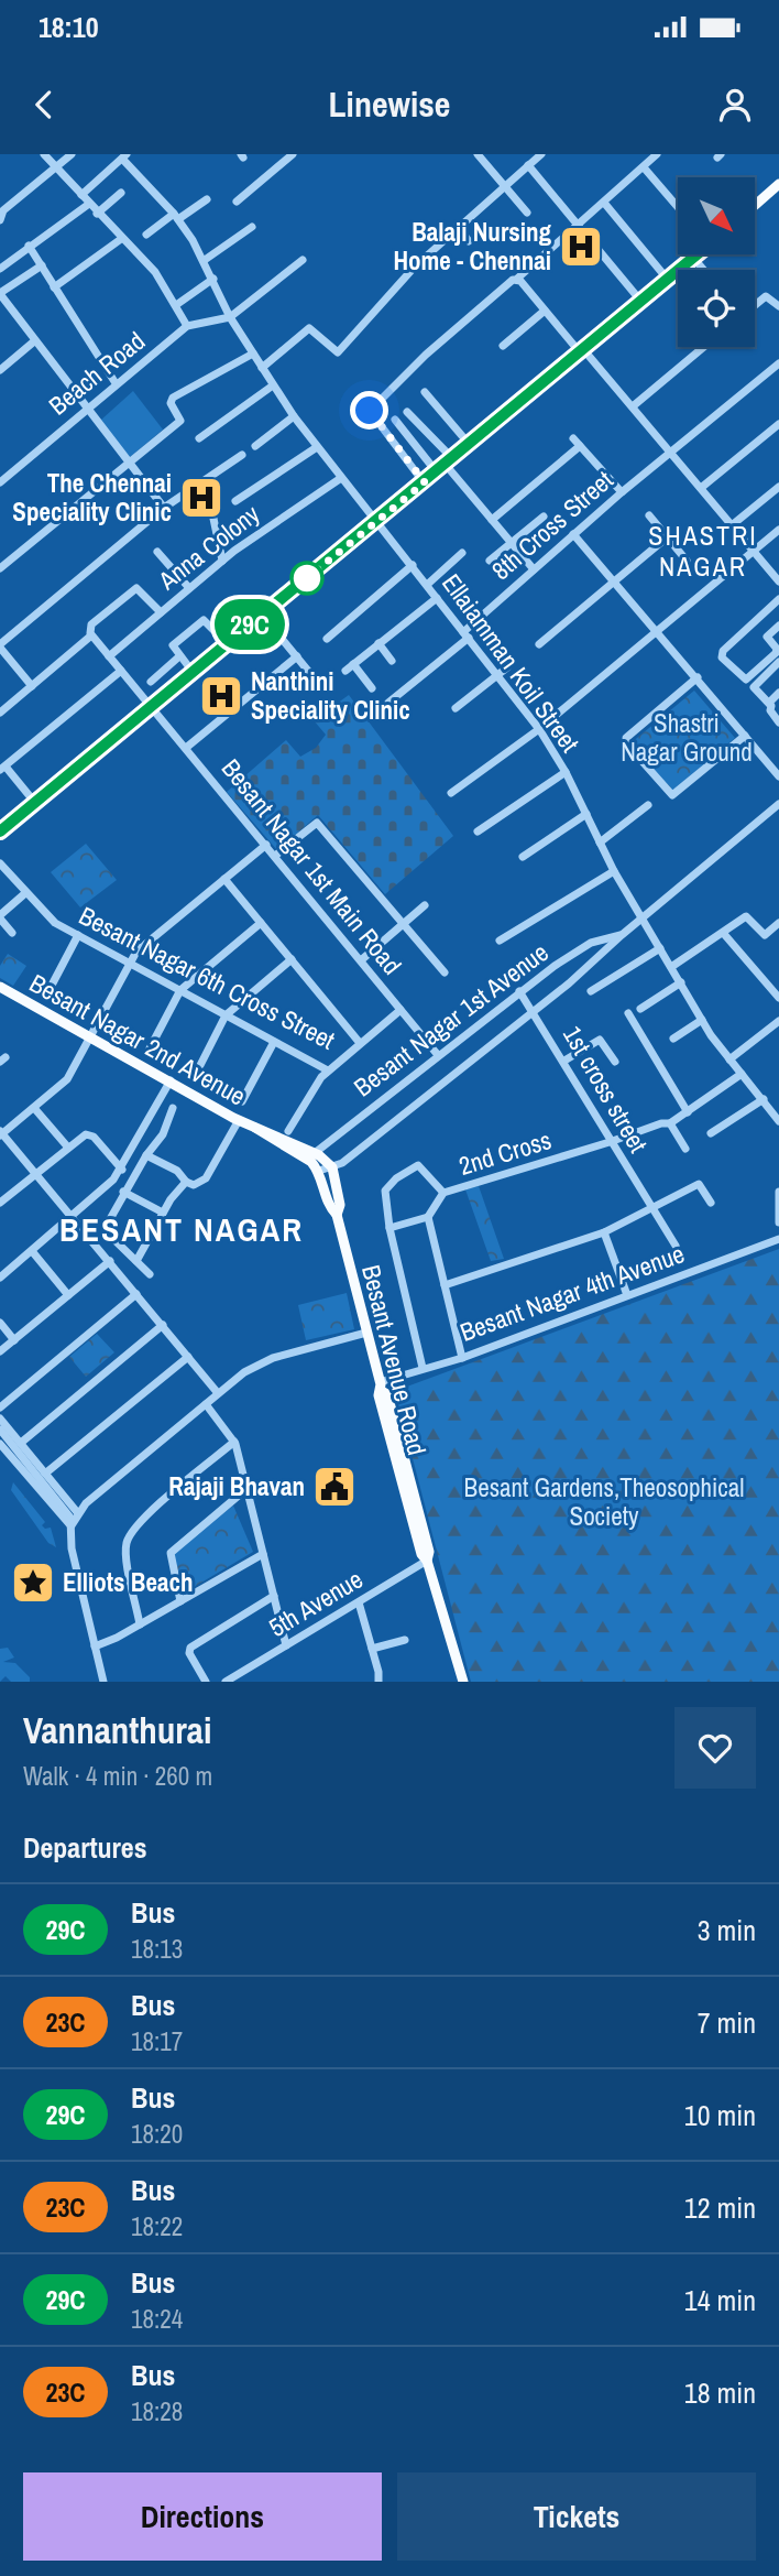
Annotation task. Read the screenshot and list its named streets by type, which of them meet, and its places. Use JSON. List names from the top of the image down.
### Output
{
  "streets": {
    "main road": ["Besant Nagar 2nd Avenue", "Besant Avenue Road"],
    "street": [
      "Beach Road",
      "8th Cross Street",
      "Anna Colony",
      "Ellaiamman Koil Street",
      "Besant Nagar 1st Main Road",
      "Besant Nagar 6th Cross Street",
      "Besant Nagar 1st Avenue",
      "1st cross street",
      "2nd Cross",
      "Besant Nagar 4th Avenue",
      "5th Avenue"
    ]
  },
  "crossings": [
    ["Beach Road", "Ellaiamman Koil Street"],
    ["8th Cross Street", "Ellaiamman Koil Street"],
    ["Anna Colony", "Ellaiamman Koil Street"],
    ["Anna Colony", "Besant Nagar 1st Main Road"],
    ["Ellaiamman Koil Street", "2nd Cross"],
    ["Besant Nagar 1st Main Road", "Besant Nagar 6th Cross Street"],
    ["Besant Nagar 1st Main Road", "Besant Nagar 1st Avenue"],
    ["Besant Nagar 1st Avenue", "Besant Nagar 2nd Avenue"],
    ["Besant Nagar 1st Avenue", "1st cross street"],
    ["1st cross street", "2nd Cross"],
    ["Besant Nagar 4th Avenue", "Besant Avenue Road"],
    ["Besant Avenue Road", "5th Avenue"]
  ],
  "districts": ["SHASTRI NAGAR", "BESANT NAGAR"],
  "parks": ["Shastri Nagar Ground", "Besant Gardens,Theosophical Society"],
  "places": {
    "hospital": ["Balaji Nursing Home - Chennai", "The Chennai Speciality Clinic", "Nanthini Speciality Clinic"],
    "public building": ["Rajaji Bhavan"],
    "place": ["Elliots Beach"]
  },
  "lines": ["bus line 29C"],
  "north": "bottom right",
  "page": {
    "status": "18:10",
    "header": "Linewise",
    "on_map": "29C",
    "heading": [
      ["Vannanthurai", "Walk · 4 min · 260 m"],
      "Departures"
    ],
    "list": [
      {
        "mark": "29C",
        "name": "Bus",
        "note": "18:13",
        "value": "3 min"
      },
      {
        "mark": "23C",
        "name": "Bus",
        "note": "18:17",
        "value": "7 min"
      },
      {
        "mark": "29C",
        "name": "Bus",
        "note": "18:20",
        "value": "10 min"
      },
      {
        "mark": "23C",
        "name": "Bus",
        "note": "18:22",
        "value": "12 min"
      },
      {
        "mark": "29C",
        "name": "Bus",
        "note": "18:24",
        "value": "14 min"
      },
      {
        "mark": "23C",
        "name": "Bus",
        "note": "18:28",
        "value": "18 min"
      }
    ],
    "buttons": ["Directions", "Tickets"]
  }
}
